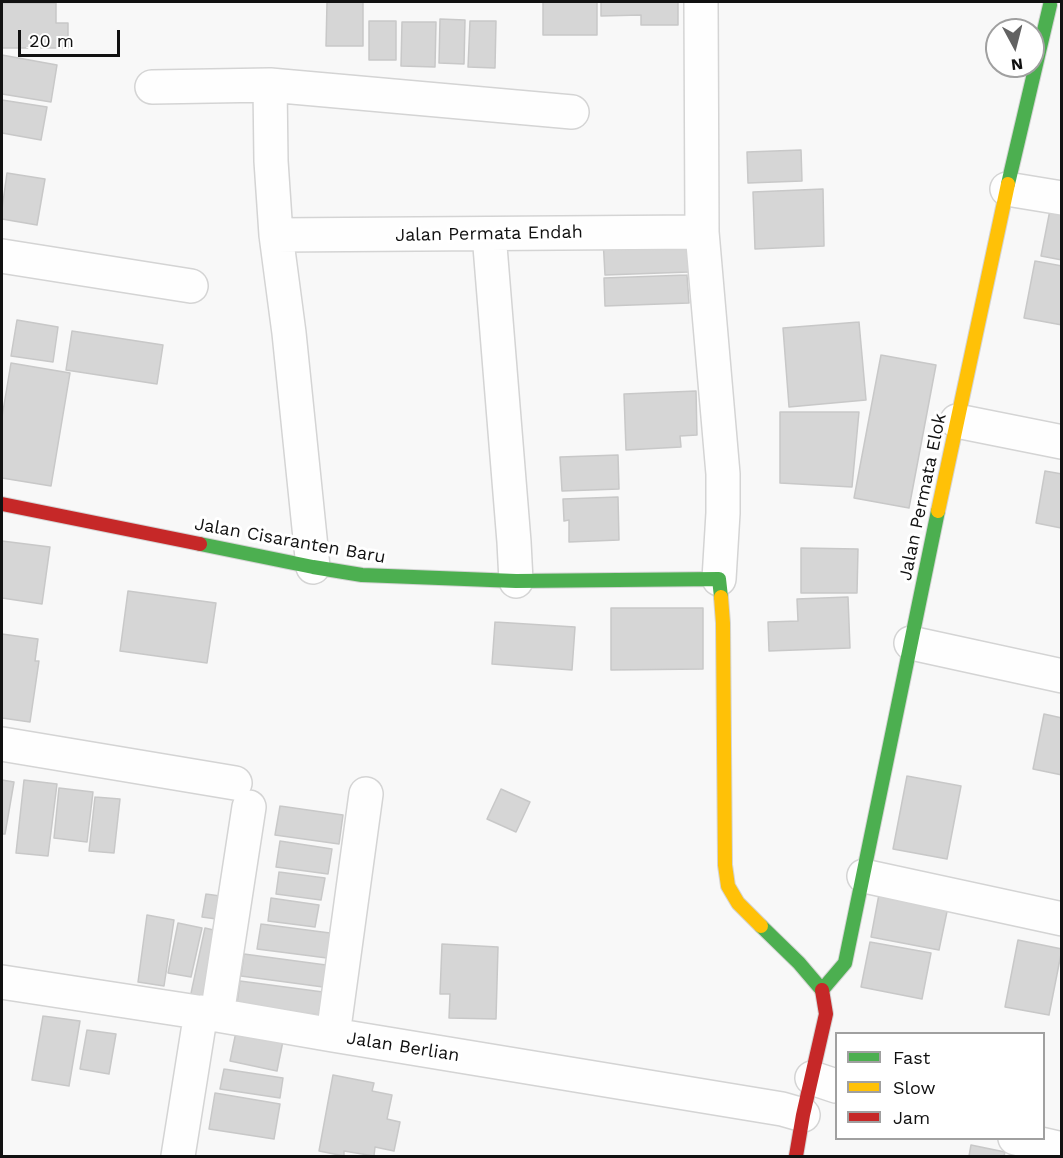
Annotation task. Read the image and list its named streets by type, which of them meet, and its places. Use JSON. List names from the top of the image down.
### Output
{
  "streets": {
    "street": [
      "Jalan Permata Endah",
      "Jalan Permata Elok",
      "Jalan Cisaranten Baru",
      "Jalan Berlian"
    ]
  },
  "legend": ["Fast", "Slow", "Jam"],
  "scale_bar": "20 m",
  "north": "bottom"
}
